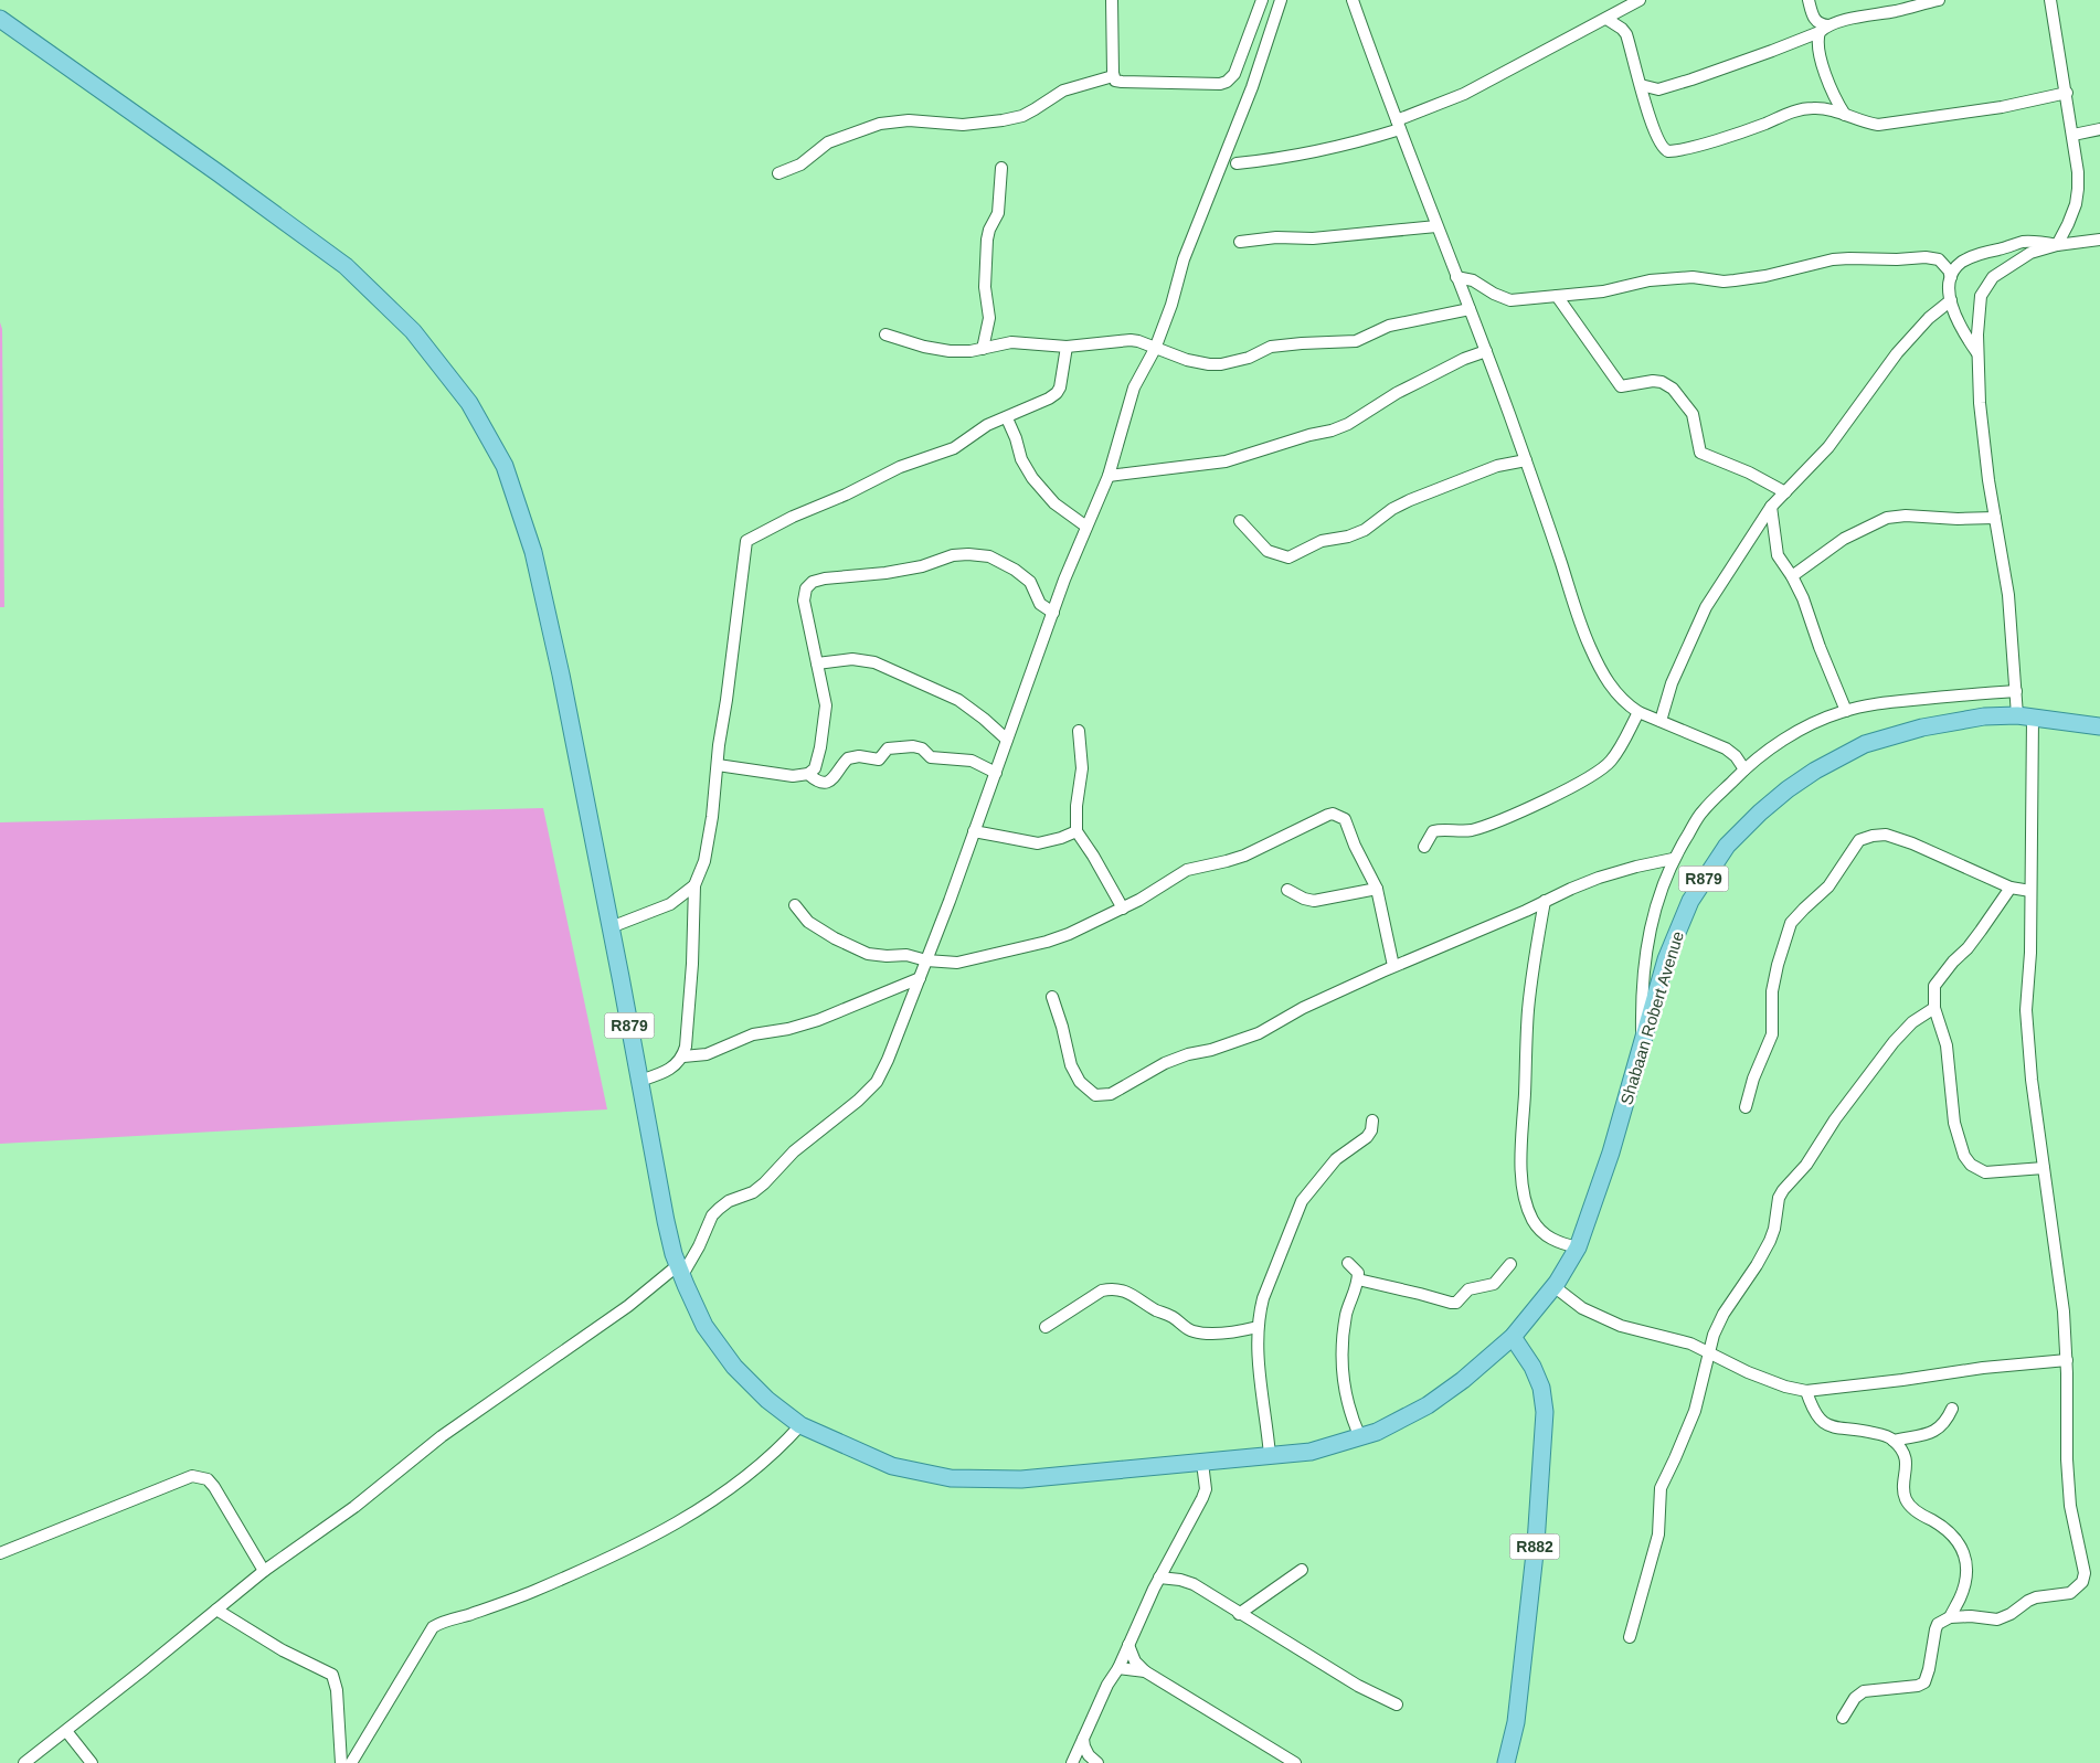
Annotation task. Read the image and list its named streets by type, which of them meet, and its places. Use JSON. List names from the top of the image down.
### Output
{
  "streets": {
    "main road": ["R879", "Shabaan Robert Avenue", "R882"]
  },
  "crossings": [
    ["R879", "Shabaan Robert Avenue"],
    ["R879", "R882"]
  ]
}
